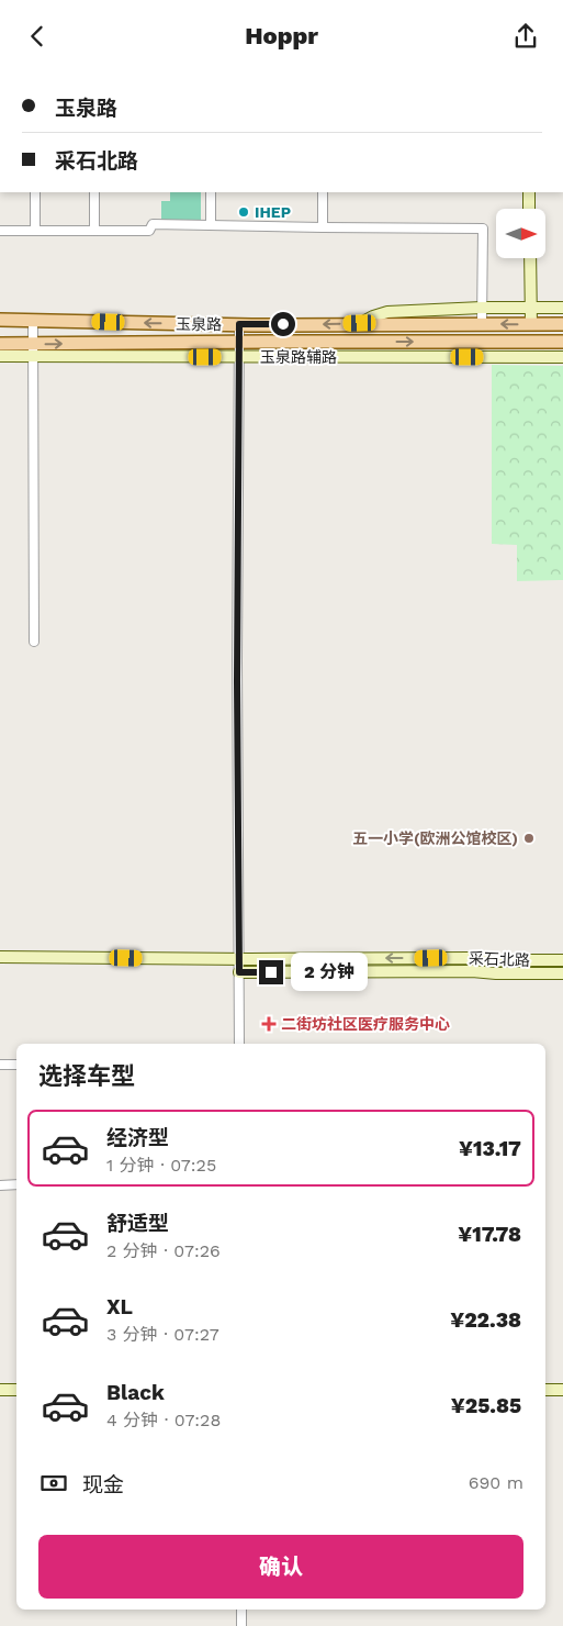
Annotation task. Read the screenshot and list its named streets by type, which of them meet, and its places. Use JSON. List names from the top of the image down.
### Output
{
  "streets": {
    "main road": ["玉泉路"],
    "street": ["玉泉路辅路", "采石北路"]
  },
  "crossings": [
    ["玉泉路", "玉泉路辅路"]
  ],
  "places": {
    "other": ["IHEP", "五一小学(欧洲公馆校区)"],
    "health": ["二街坊社区医疗服务中心"]
  },
  "north": "right",
  "page": {
    "header": "Hoppr",
    "banner": ["玉泉路", "采石北路"],
    "bubble": "2 分钟",
    "heading": "选择车型",
    "list": [
      {
        "name": "经济型",
        "note": "1 分钟 · 07:25",
        "value": "¥13.17"
      },
      {
        "name": "舒适型",
        "note": "2 分钟 · 07:26",
        "value": "¥17.78"
      },
      {
        "name": "XL",
        "note": "3 分钟 · 07:27",
        "value": "¥22.38"
      },
      {
        "name": "Black",
        "note": "4 分钟 · 07:28",
        "value": "¥25.85"
      }
    ],
    "pay": ["现金", "690 m"],
    "buttons": "确认"
  }
}
